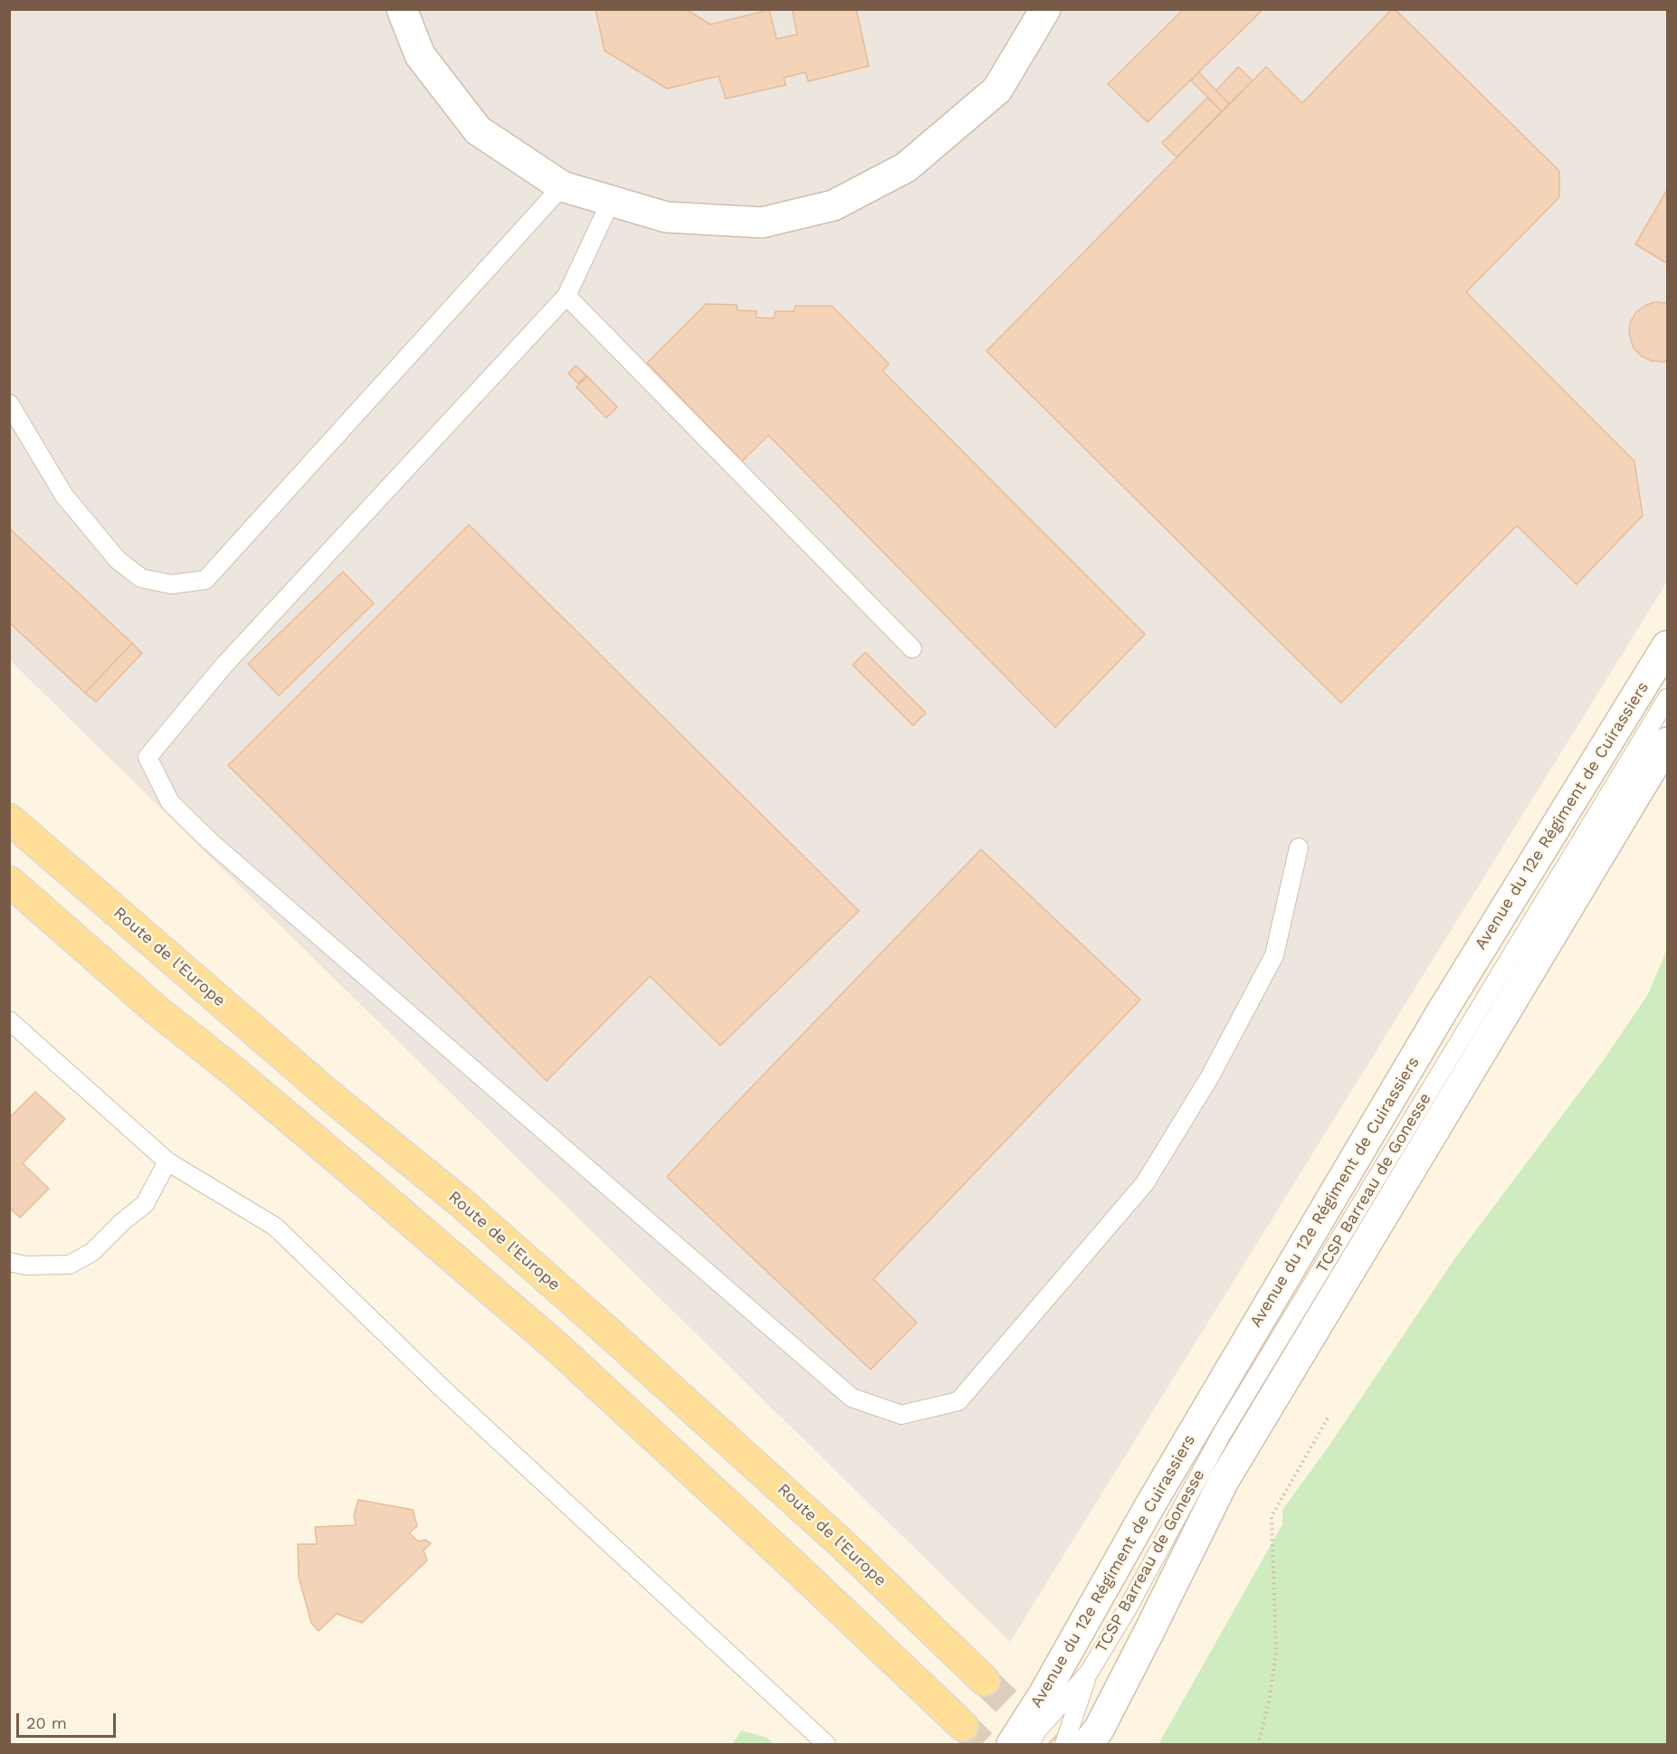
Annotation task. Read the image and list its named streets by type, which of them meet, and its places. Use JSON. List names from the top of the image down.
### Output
{
  "streets": {
    "main road": ["Avenue du 12e Régiment de Cuirassiers", "Route de l'Europe"],
    "lane": ["TCSP Barreau de Gonesse"]
  },
  "scale_bar": "20 m"
}
